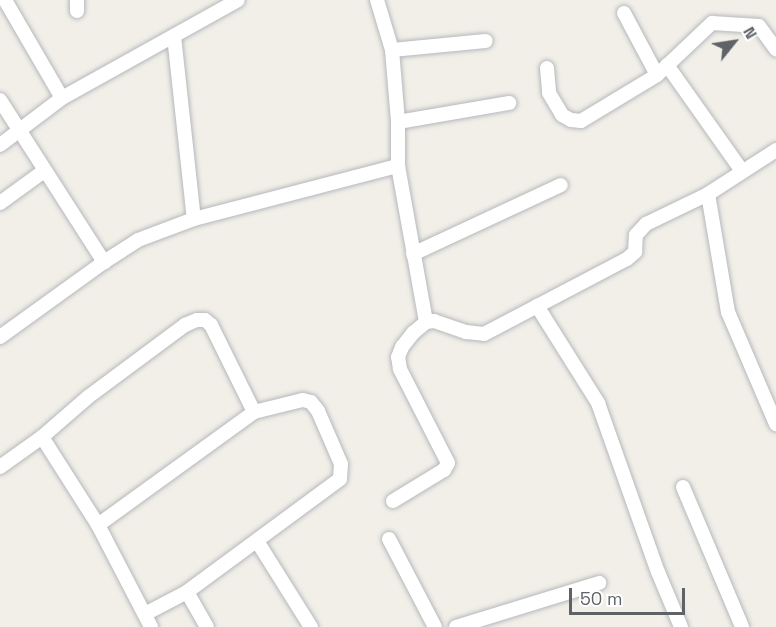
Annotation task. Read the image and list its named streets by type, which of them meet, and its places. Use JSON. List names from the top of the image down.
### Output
{
  "scale_bar": "50 m",
  "north": "top right"
}
